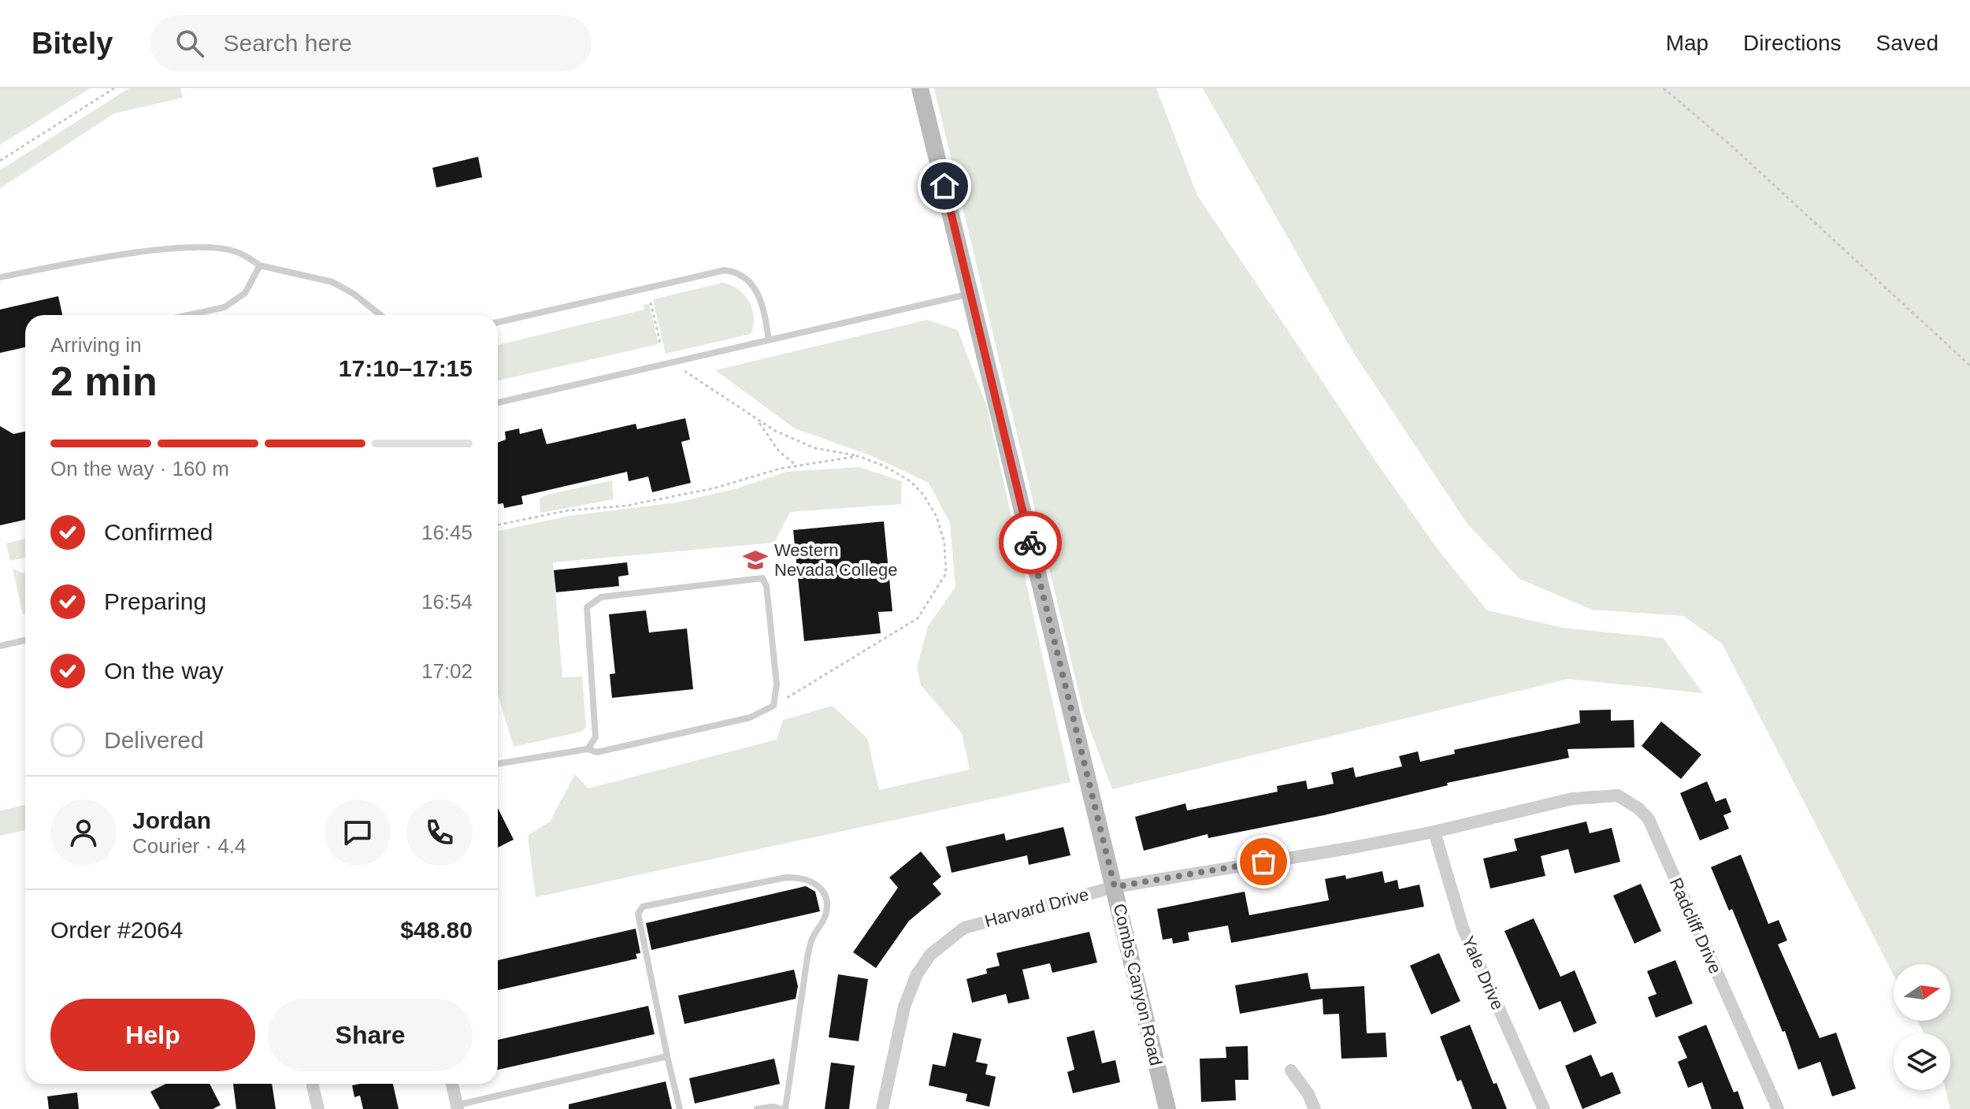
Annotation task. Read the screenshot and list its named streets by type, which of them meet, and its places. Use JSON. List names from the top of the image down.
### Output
{
  "streets": {
    "street": [
      "Harvard Drive",
      "Radcliff Drive",
      "Yale Drive",
      "Combs Canyon Road"
    ]
  },
  "crossings": [
    ["Harvard Drive", "Radcliff Drive"],
    ["Harvard Drive", "Yale Drive"],
    ["Harvard Drive", "Combs Canyon Road"]
  ],
  "places": {
    "school or university": ["Western Nevada College"]
  },
  "north": "right",
  "page": {
    "header": "Bitely",
    "search": "Search here",
    "nav": ["Map", "Directions", "Saved"],
    "heading": ["2 min", "Arriving in", "17:10–17:15"],
    "panel": [
      "Jordan",
      "Courier · 4.4",
      "Order #2064",
      "$48.80"
    ],
    "bar": "On the way · 160 m",
    "list": [
      ["Confirmed", "16:45"],
      ["Preparing", "16:54"],
      ["On the way", "17:02"],
      "Delivered"
    ],
    "buttons": ["Help", "Share"]
  }
}
